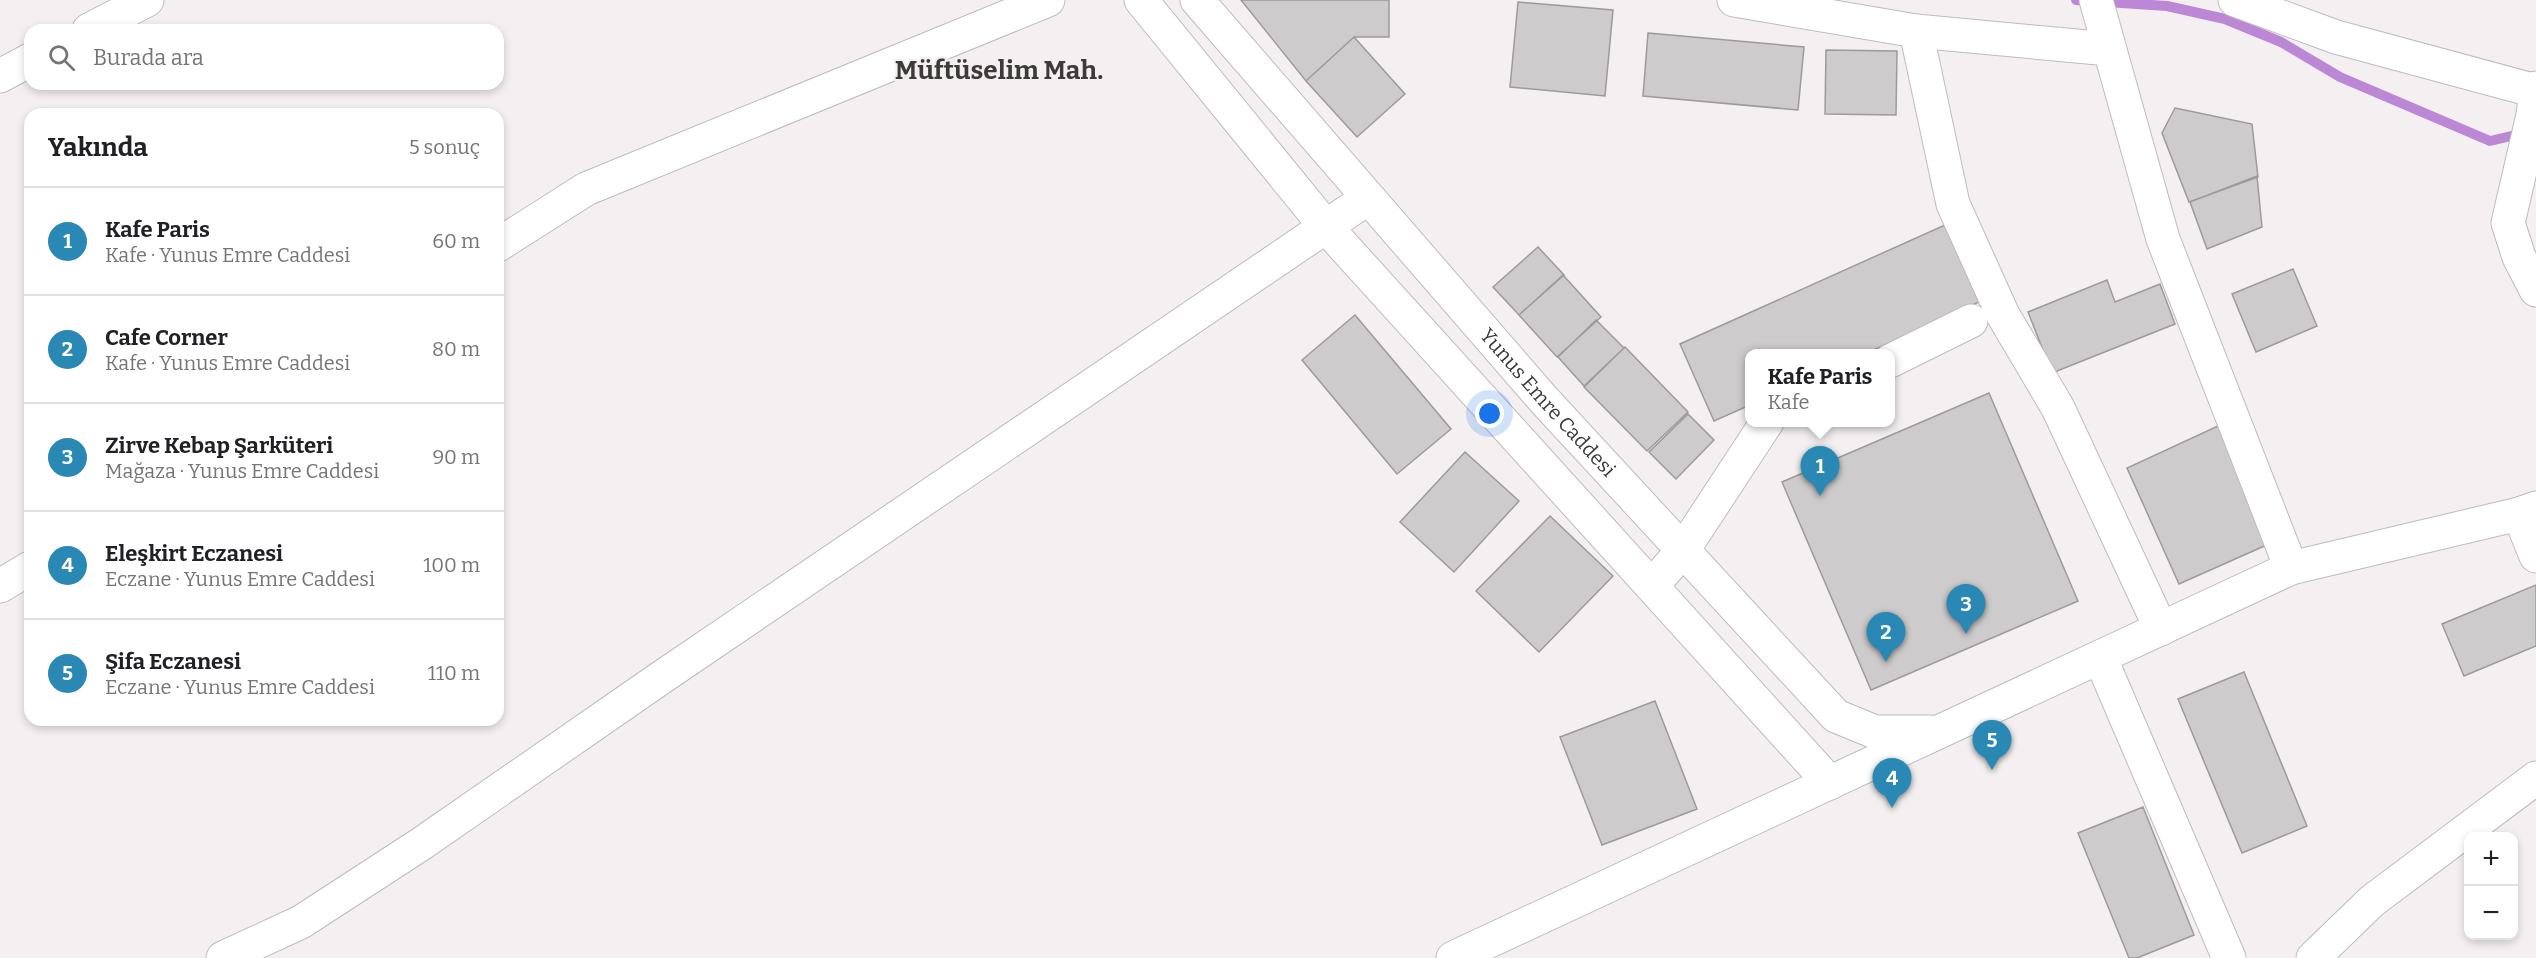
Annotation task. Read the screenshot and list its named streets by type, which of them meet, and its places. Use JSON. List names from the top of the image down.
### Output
{
  "streets": {
    "street": ["Yunus Emre Caddesi"]
  },
  "districts": ["Müftüselim Mah."],
  "page": {
    "search": "Burada ara",
    "heading": ["Yakında", "5 sonuç"],
    "list": [
      {
        "mark": "1",
        "name": "Kafe Paris",
        "note": "Kafe · Yunus Emre Caddesi",
        "value": "60 m"
      },
      {
        "mark": "2",
        "name": "Cafe Corner",
        "note": "Kafe · Yunus Emre Caddesi",
        "value": "80 m"
      },
      {
        "mark": "3",
        "name": "Zirve Kebap Şarküteri",
        "note": "Mağaza · Yunus Emre Caddesi",
        "value": "90 m"
      },
      {
        "mark": "4",
        "name": "Eleşkirt Eczanesi",
        "note": "Eczane · Yunus Emre Caddesi",
        "value": "100 m"
      },
      {
        "mark": "5",
        "name": "Şifa Eczanesi",
        "note": "Eczane · Yunus Emre Caddesi",
        "value": "110 m"
      }
    ],
    "popup": ["Kafe Paris", "Kafe"],
    "pins": [
      "1",
      "3",
      "2",
      "5",
      "4"
    ],
    "map_buttons": ["+", "−"]
  }
}
